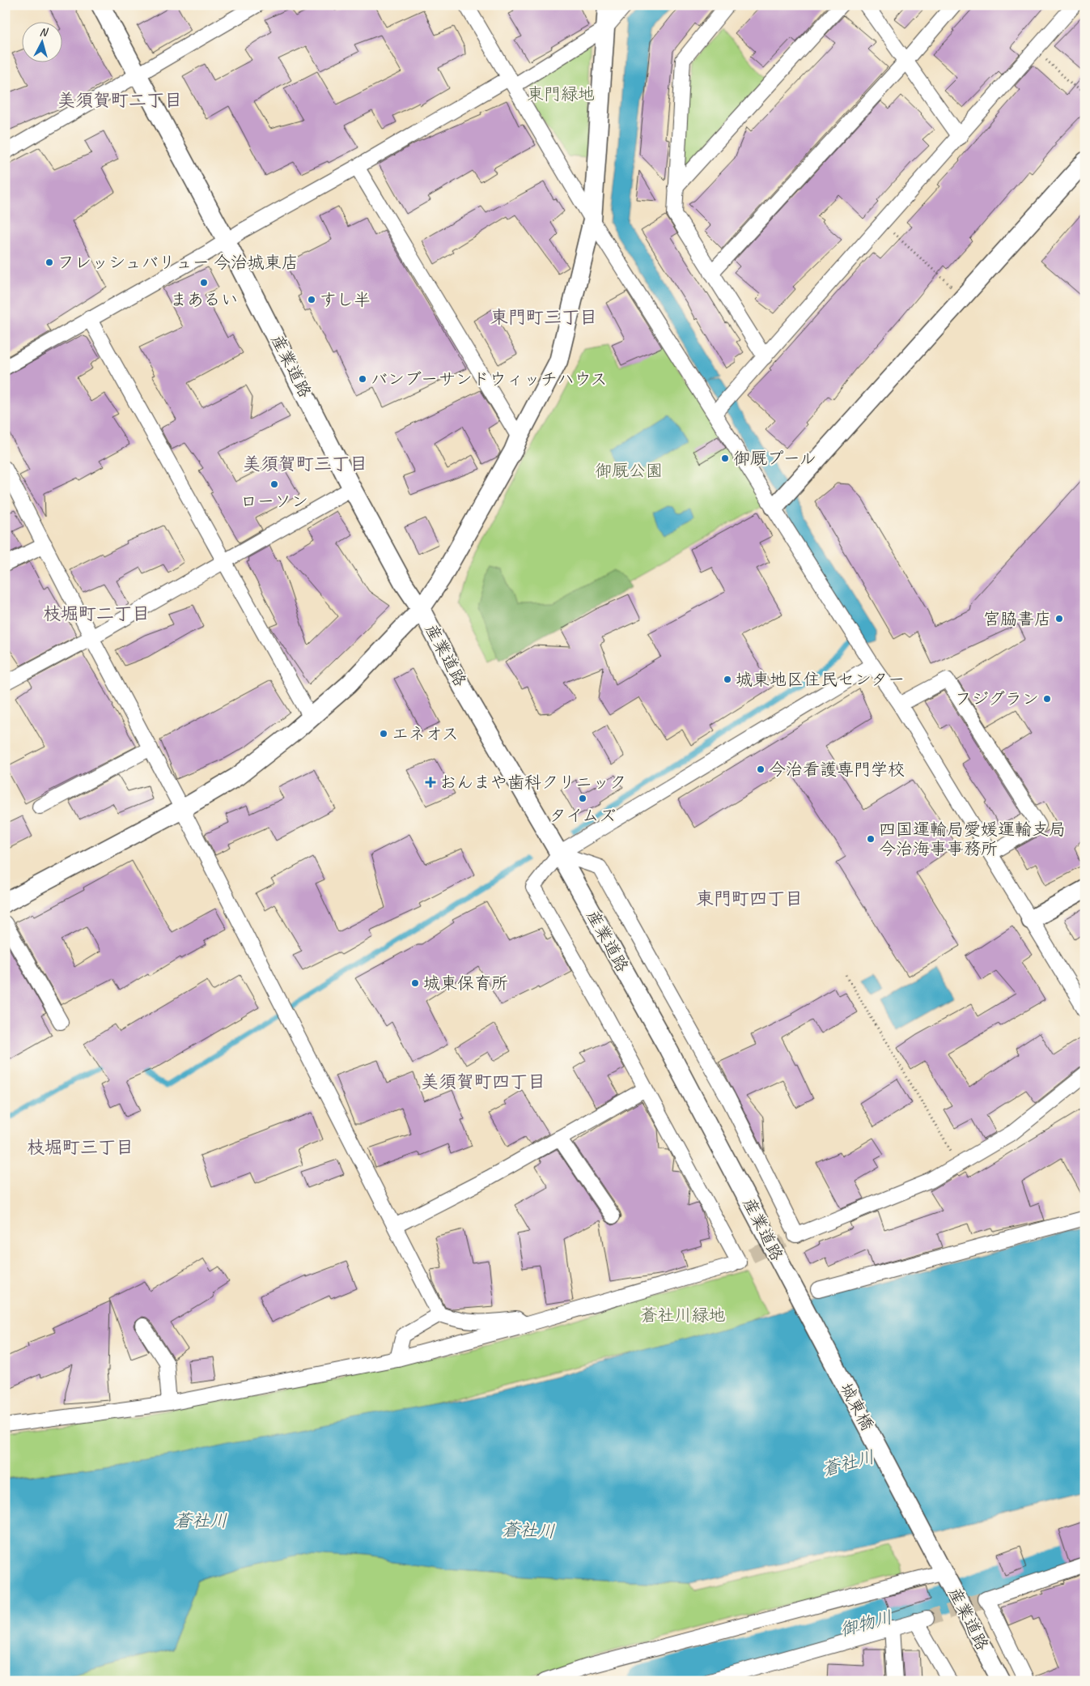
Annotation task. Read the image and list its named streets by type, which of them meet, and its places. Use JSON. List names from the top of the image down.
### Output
{
  "streets": {
    "street": ["産業道路", "城東橋"]
  },
  "crossings": [
    ["産業道路", "城東橋"]
  ],
  "districts": [
    "美須賀町二丁目",
    "東門町三丁目",
    "美須賀町三丁目",
    "枝堀町二丁目",
    "東門町四丁目",
    "美須賀町四丁目",
    "枝堀町三丁目"
  ],
  "water": ["蒼社川", "御物川"],
  "parks": ["東門緑地", "御厩公園", "蒼社川緑地"],
  "places": {
    "other": [
      "フレッシュバリュー 今治城東店",
      "まあるい",
      "すし半",
      "バンブーサンドウィッチハウス",
      "御厩プール",
      "ローソン",
      "宮脇書店",
      "城東地区住民センター",
      "フジグラン",
      "エネオス",
      "今治看護専門学校",
      "タイムズ",
      "四国運輸局愛媛運輸支局 今治海事事務所",
      "城東保育所"
    ],
    "health": ["おんまや歯科クリニック"]
  },
  "north": "top"
}
